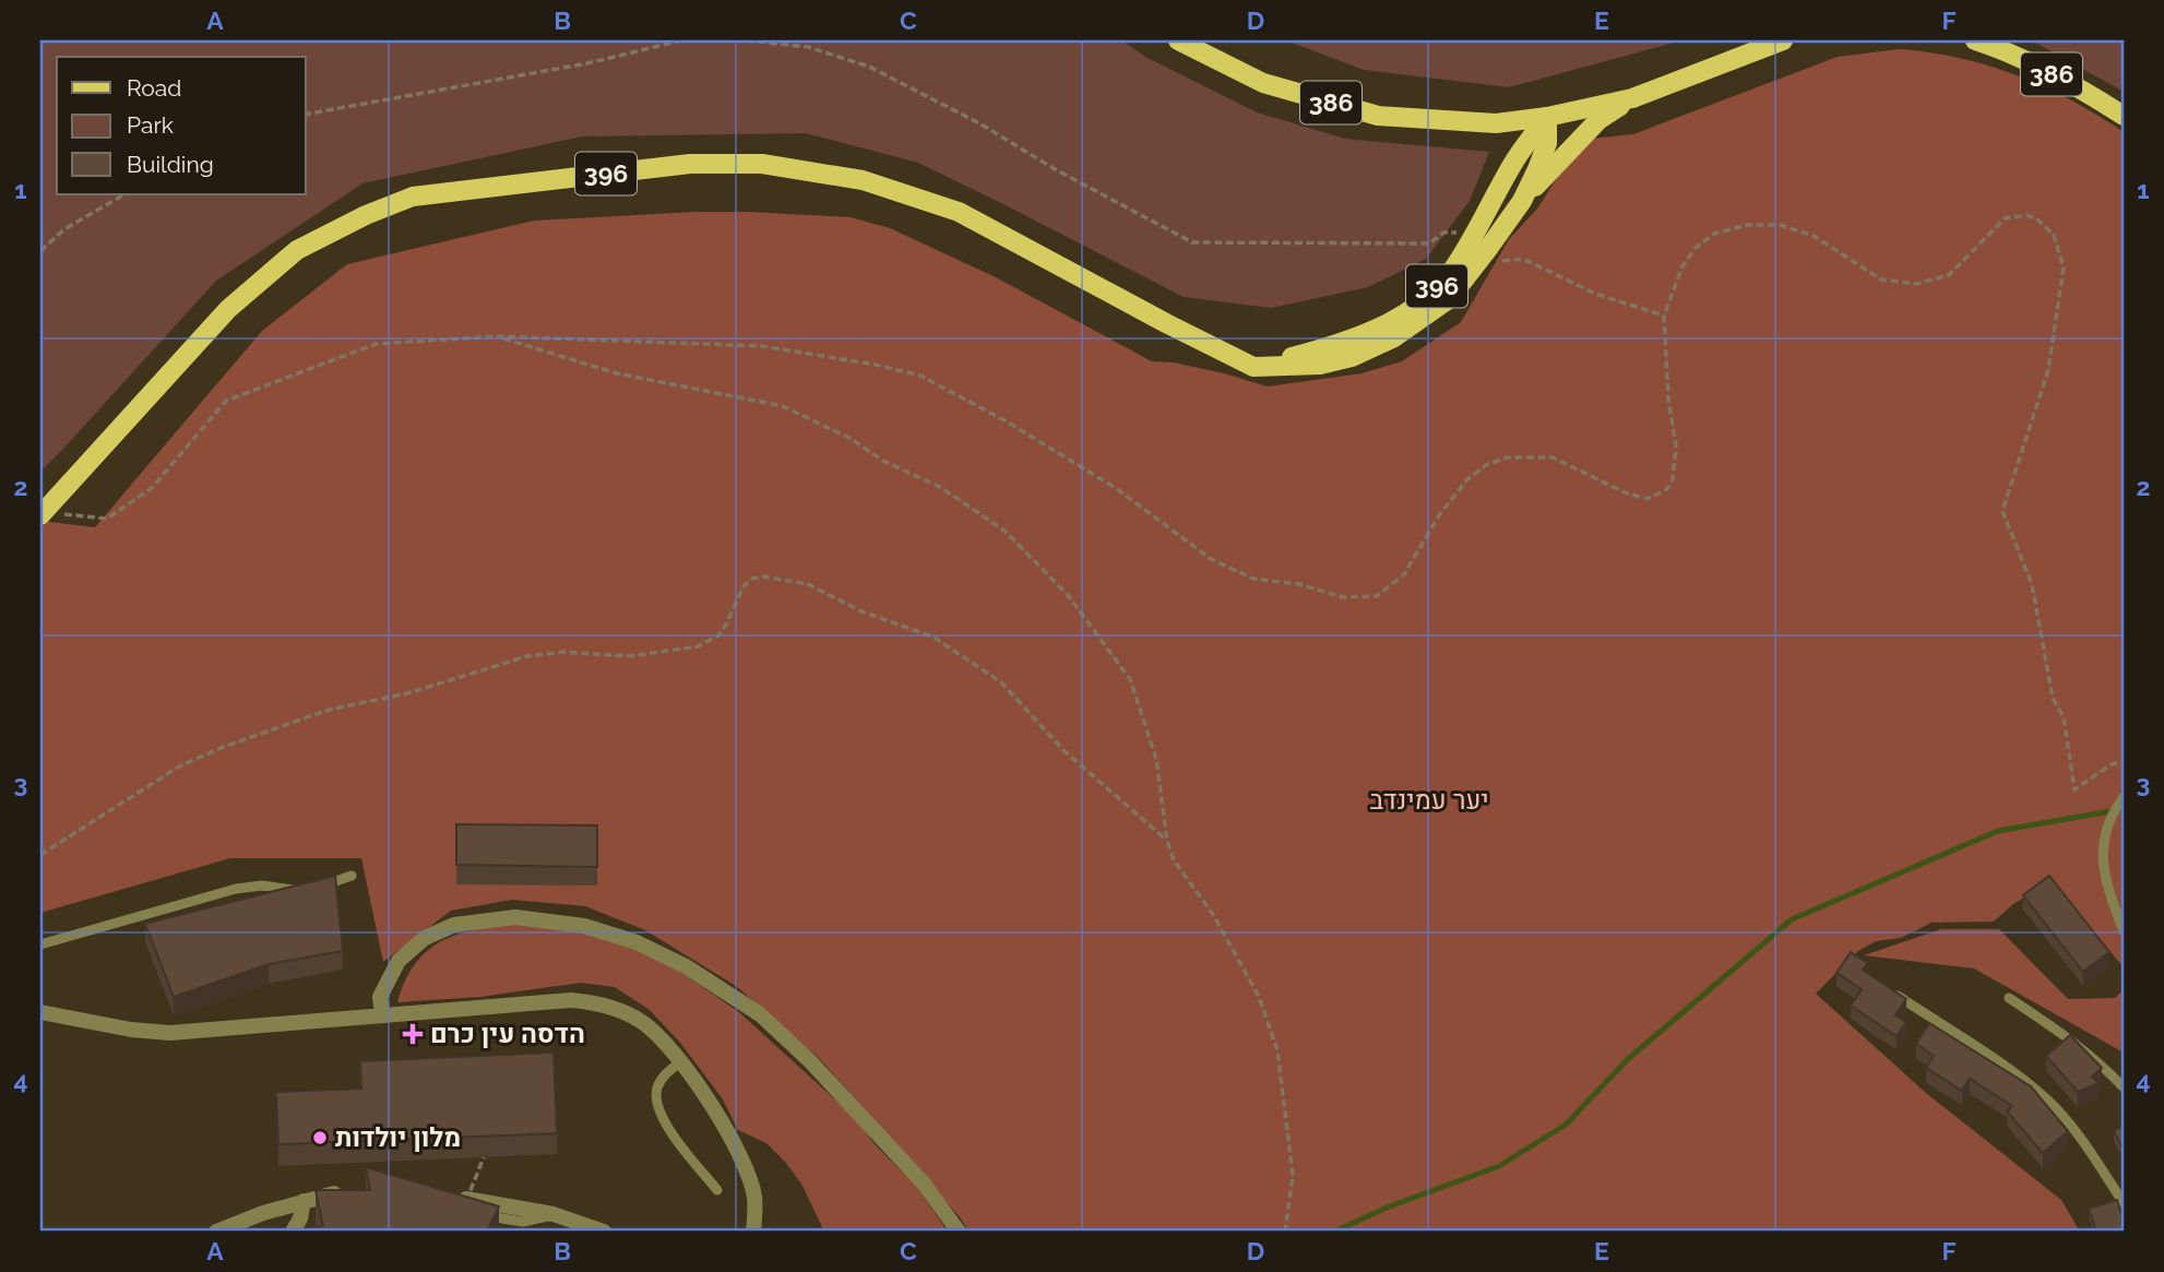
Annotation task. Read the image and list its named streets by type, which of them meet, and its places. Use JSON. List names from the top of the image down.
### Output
{
  "streets": {
    "main road": ["386", "396"]
  },
  "crossings": [
    ["386", "396"]
  ],
  "parks": ["יער עמינדב"],
  "places": {
    "health": ["הדסה עין כרם"],
    "other": ["מלון יולדות"]
  },
  "legend": ["Road", "Park", "Building"],
  "grid": {
    "columns": [
      "A",
      "B",
      "C",
      "D",
      "E",
      "F"
    ],
    "rows": [
      "1",
      "2",
      "3",
      "4"
    ]
  }
}
